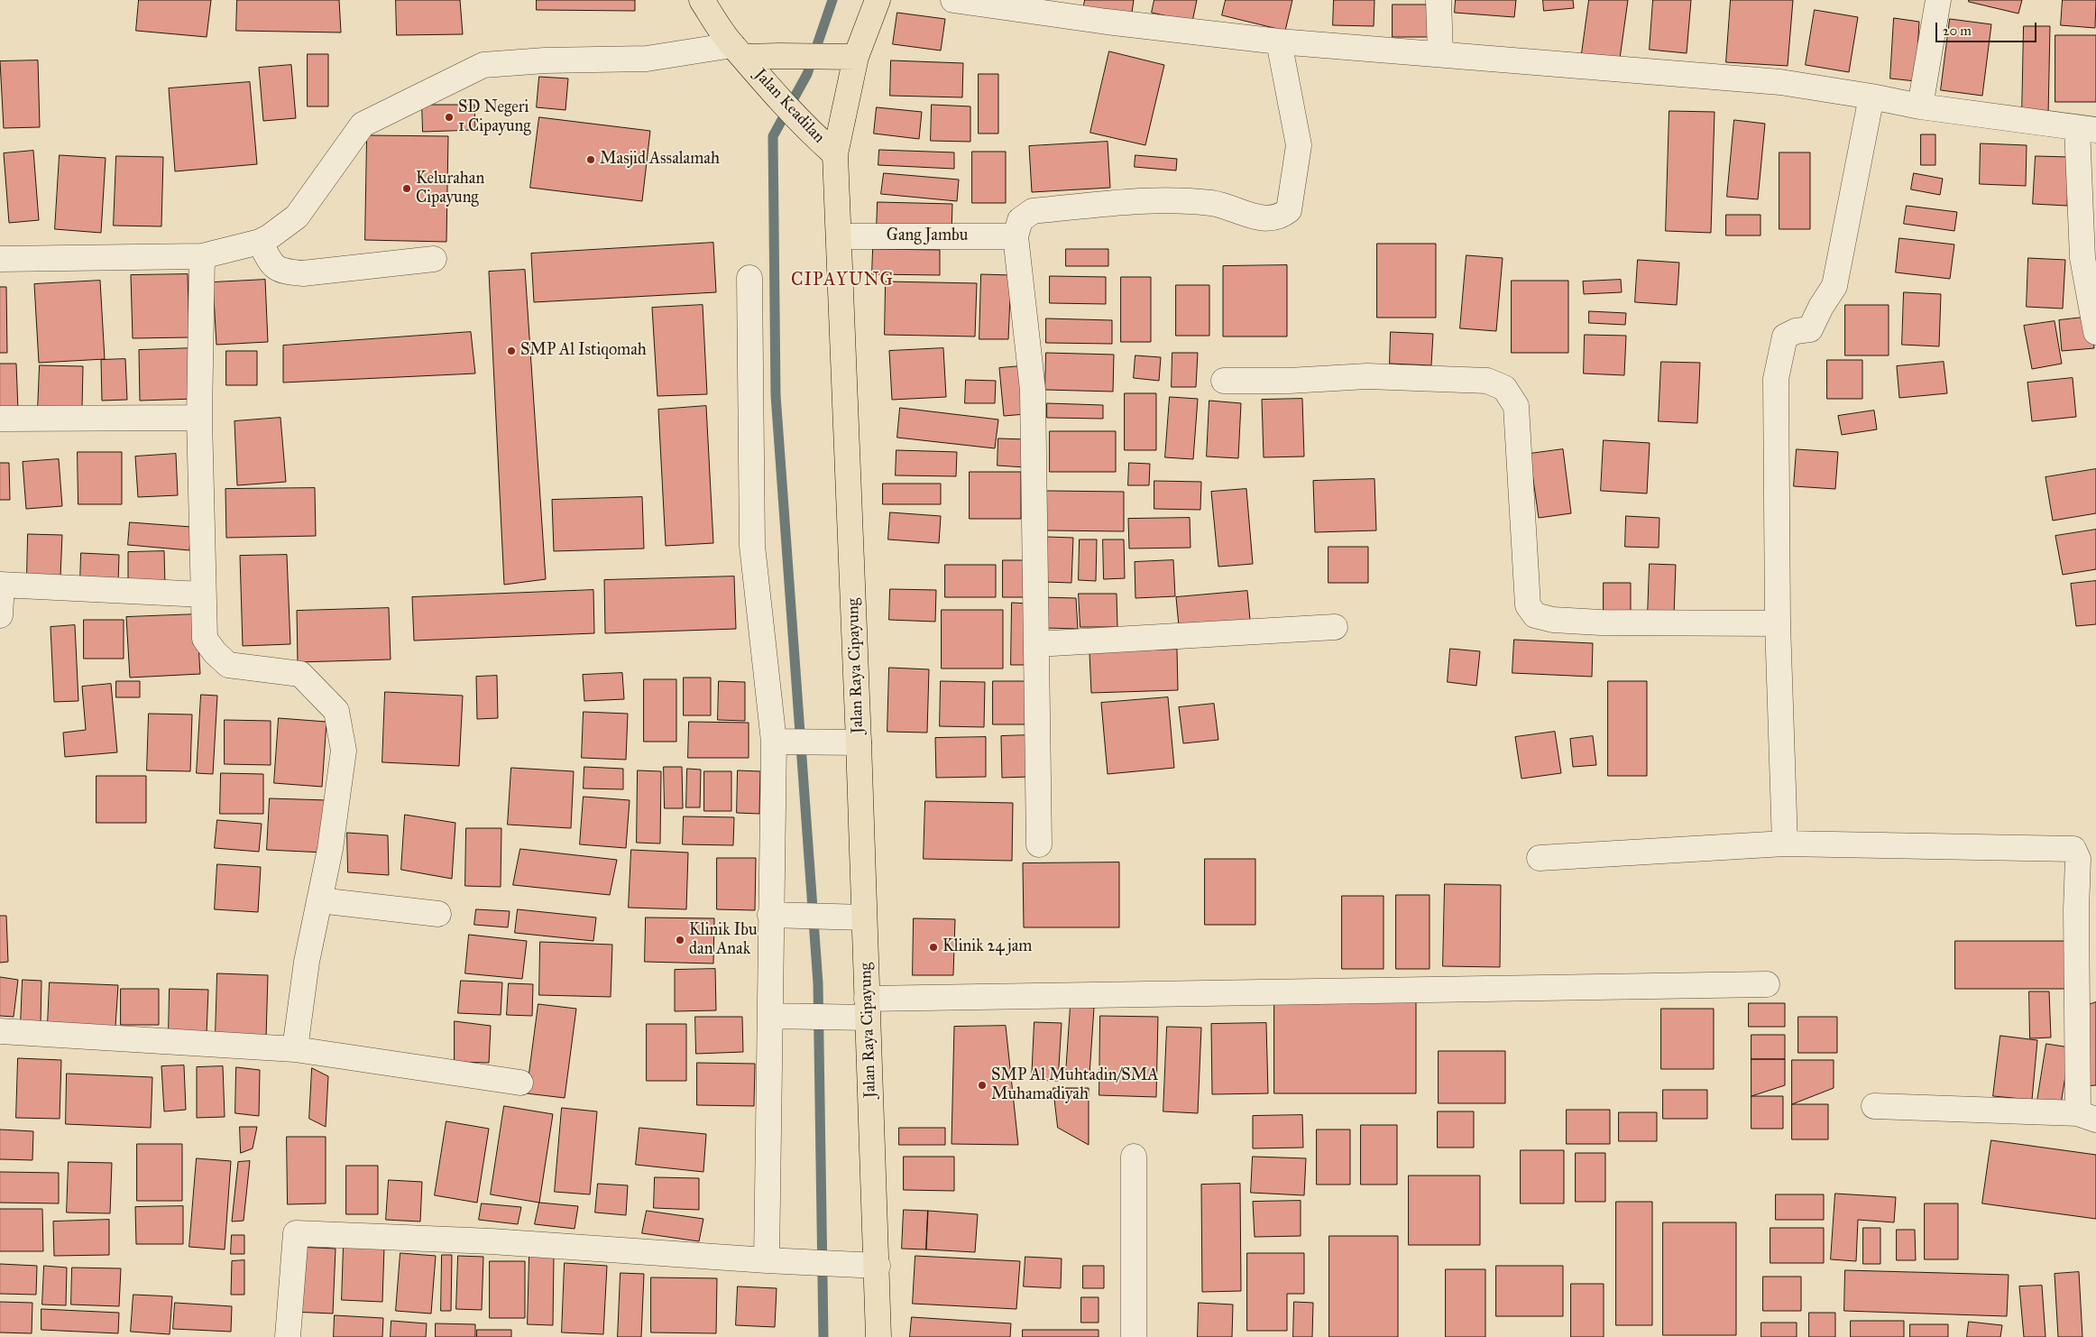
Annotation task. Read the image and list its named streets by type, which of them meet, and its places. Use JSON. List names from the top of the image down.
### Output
{
  "streets": {
    "main road": ["Jalan Keadilan", "Jalan Raya Cipayung"],
    "street": ["Gang Jambu"]
  },
  "crossings": [
    ["Jalan Keadilan", "Jalan Raya Cipayung"],
    ["Gang Jambu", "Jalan Raya Cipayung"]
  ],
  "districts": ["CIPAYUNG"],
  "places": [
    "SD Negeri 1 Cipayung",
    "Masjid Assalamah",
    "Kelurahan Cipayung",
    "SMP Al Istiqomah",
    "Klinik Ibu dan Anak",
    "Klinik 24 jam",
    "SMP Al Muhtadin/SMA Muhamadiyah"
  ],
  "scale_bar": "20 m"
}
